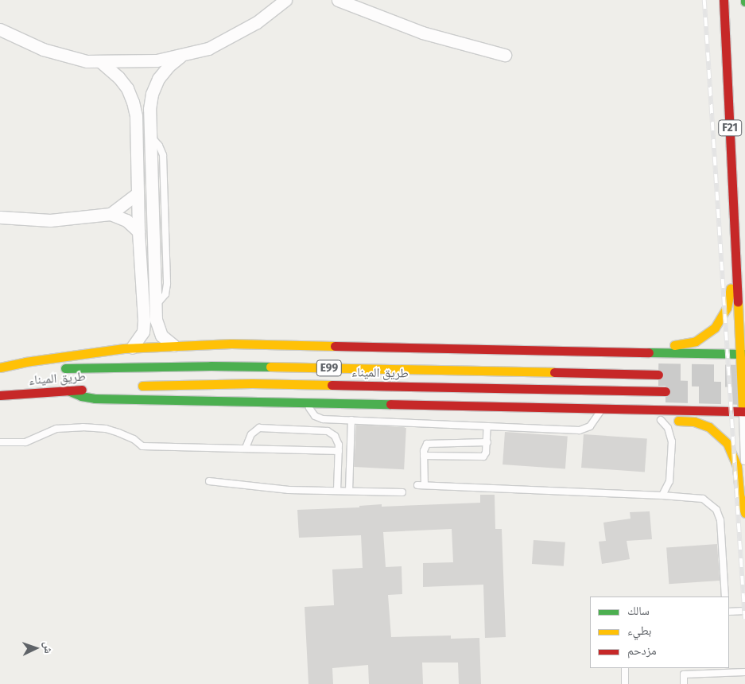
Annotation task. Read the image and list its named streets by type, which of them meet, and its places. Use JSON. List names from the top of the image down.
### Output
{
  "streets": {
    "highway": ["F21", "E99", "طريق الميناء"]
  },
  "legend": ["سالك", "بطيء", "مزدحم"],
  "north": "right"
}
